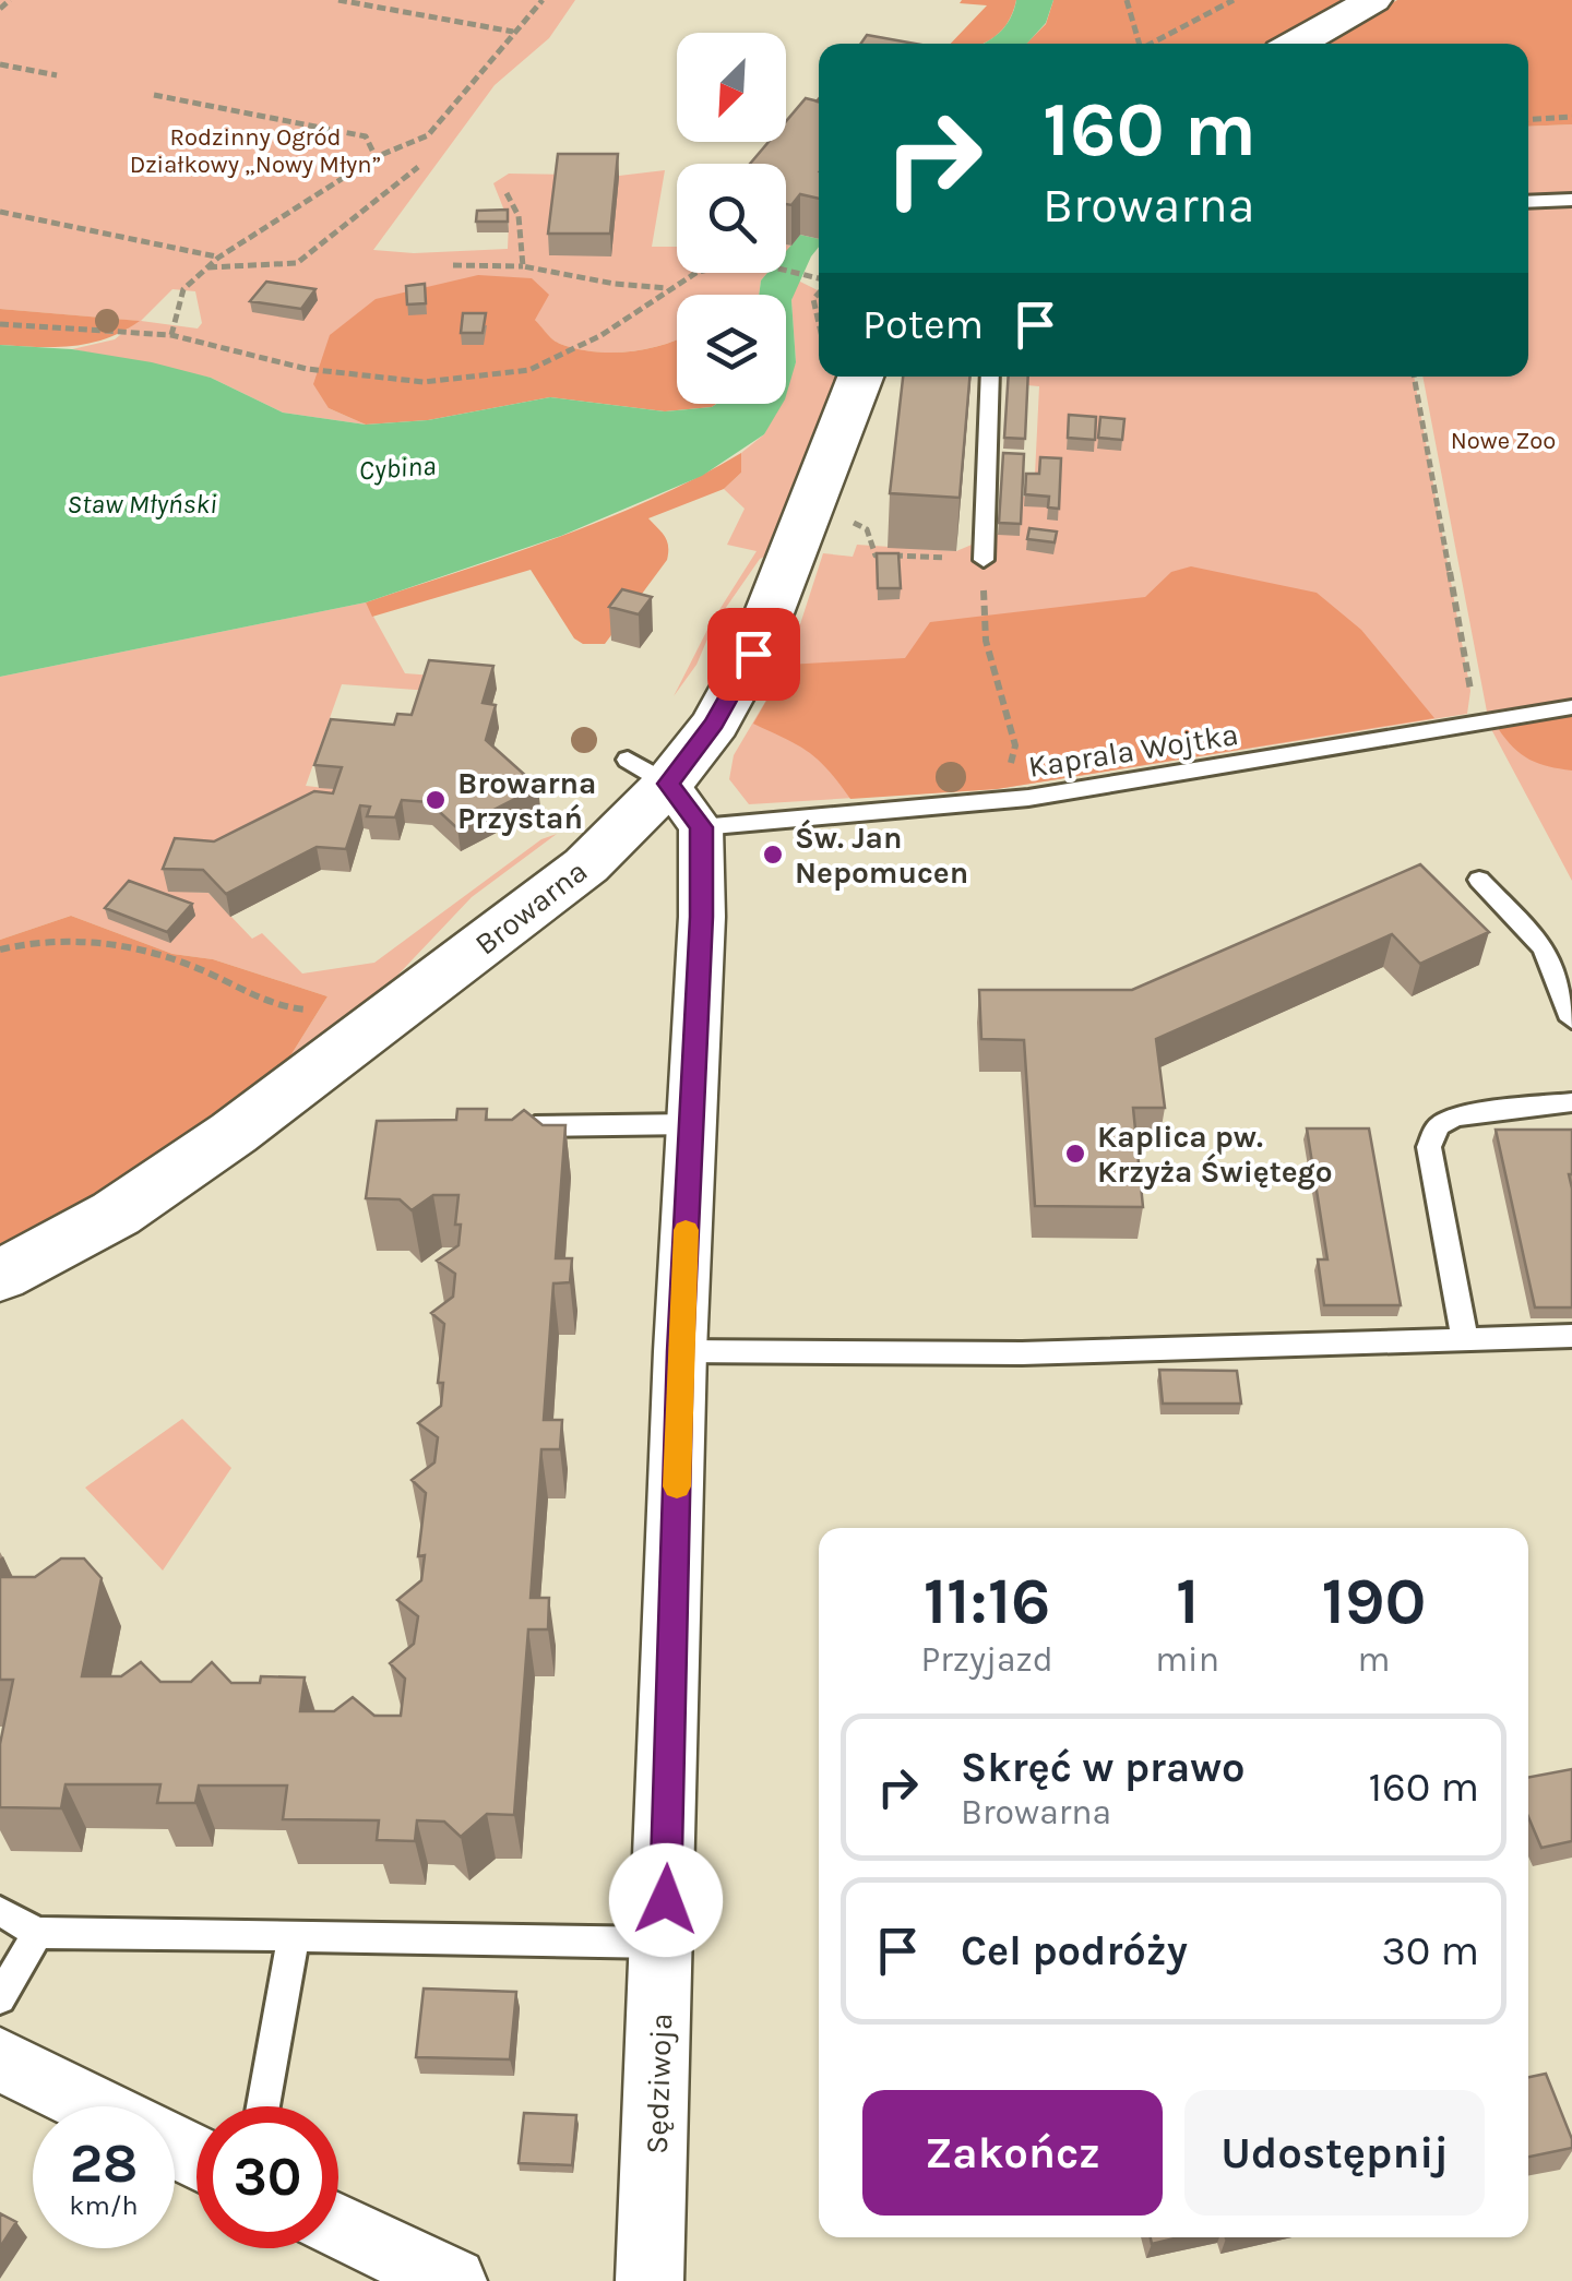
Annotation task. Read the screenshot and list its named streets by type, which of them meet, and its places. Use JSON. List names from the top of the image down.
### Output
{
  "streets": {
    "street": ["Browarna", "Sędziwoja"],
    "lane": ["Kaprala Wojtka"]
  },
  "crossings": [
    ["Kaprala Wojtka", "Browarna"],
    ["Kaprala Wojtka", "Sędziwoja"],
    ["Browarna", "Sędziwoja"]
  ],
  "water": ["Cybina", "Staw Młyński"],
  "parks": ["Rodzinny Ogród Działkowy „Nowy Młyn”", "Nowe Zoo"],
  "places": ["Browarna Przystań", "Św. Jan Nepomucen", "Kaplica pw. Krzyża Świętego"],
  "north": "bottom left",
  "page": {
    "turn": ["160 m", "Browarna"],
    "then": "Potem",
    "eta": [
      "11:16",
      "Przyjazd",
      "1",
      "min",
      "190",
      "m"
    ],
    "list": [
      {
        "name": "Skręć w prawo",
        "note": "Browarna",
        "value": "160 m"
      },
      {
        "name": "Cel podróży",
        "value": "30 m"
      }
    ],
    "buttons": ["Zakończ", "Udostępnij"],
    "speed": "28 km/h",
    "limit": "30"
  }
}
